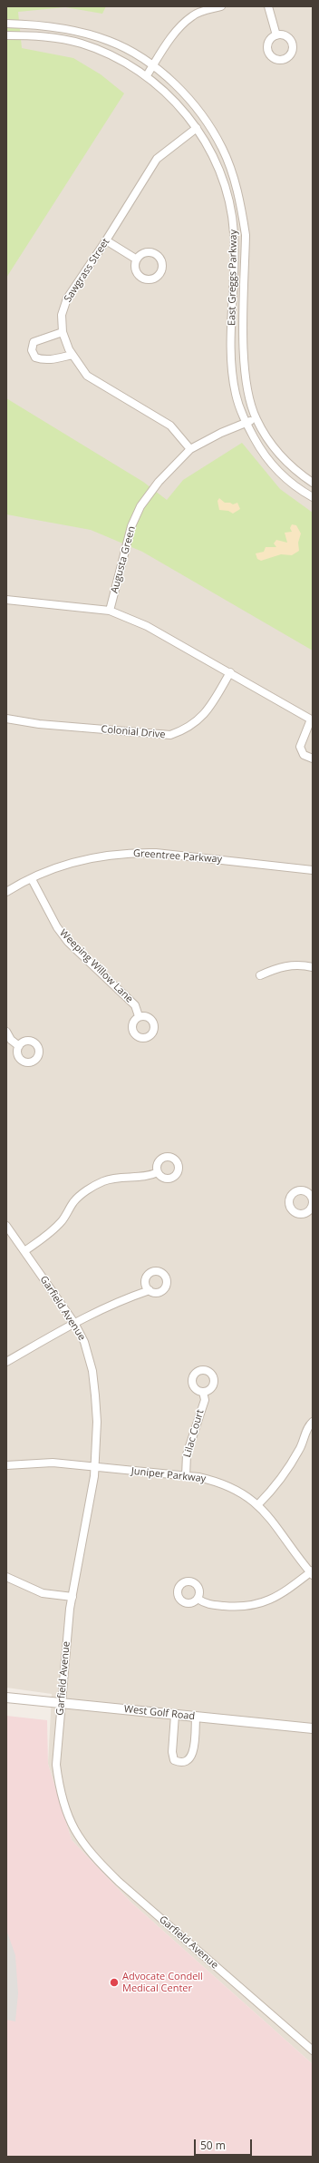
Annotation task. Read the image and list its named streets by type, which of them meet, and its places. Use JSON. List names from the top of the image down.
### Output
{
  "streets": {
    "street": [
      "Sawgrass Street",
      "East Greggs Parkway",
      "Augusta Green",
      "Colonial Drive",
      "Greentree Parkway",
      "Weeping Willow Lane",
      "Garfield Avenue",
      "Lilac Court",
      "Juniper Parkway",
      "West Golf Road"
    ]
  },
  "crossings": [
    ["Sawgrass Street", "East Greggs Parkway"],
    ["Sawgrass Street", "Augusta Green"],
    ["East Greggs Parkway", "Augusta Green"],
    ["Greentree Parkway", "Weeping Willow Lane"],
    ["Garfield Avenue", "Juniper Parkway"],
    ["Garfield Avenue", "West Golf Road"],
    ["Lilac Court", "Juniper Parkway"]
  ],
  "places": ["Advocate Condell Medical Center"],
  "scale_bar": "50 m"
}
